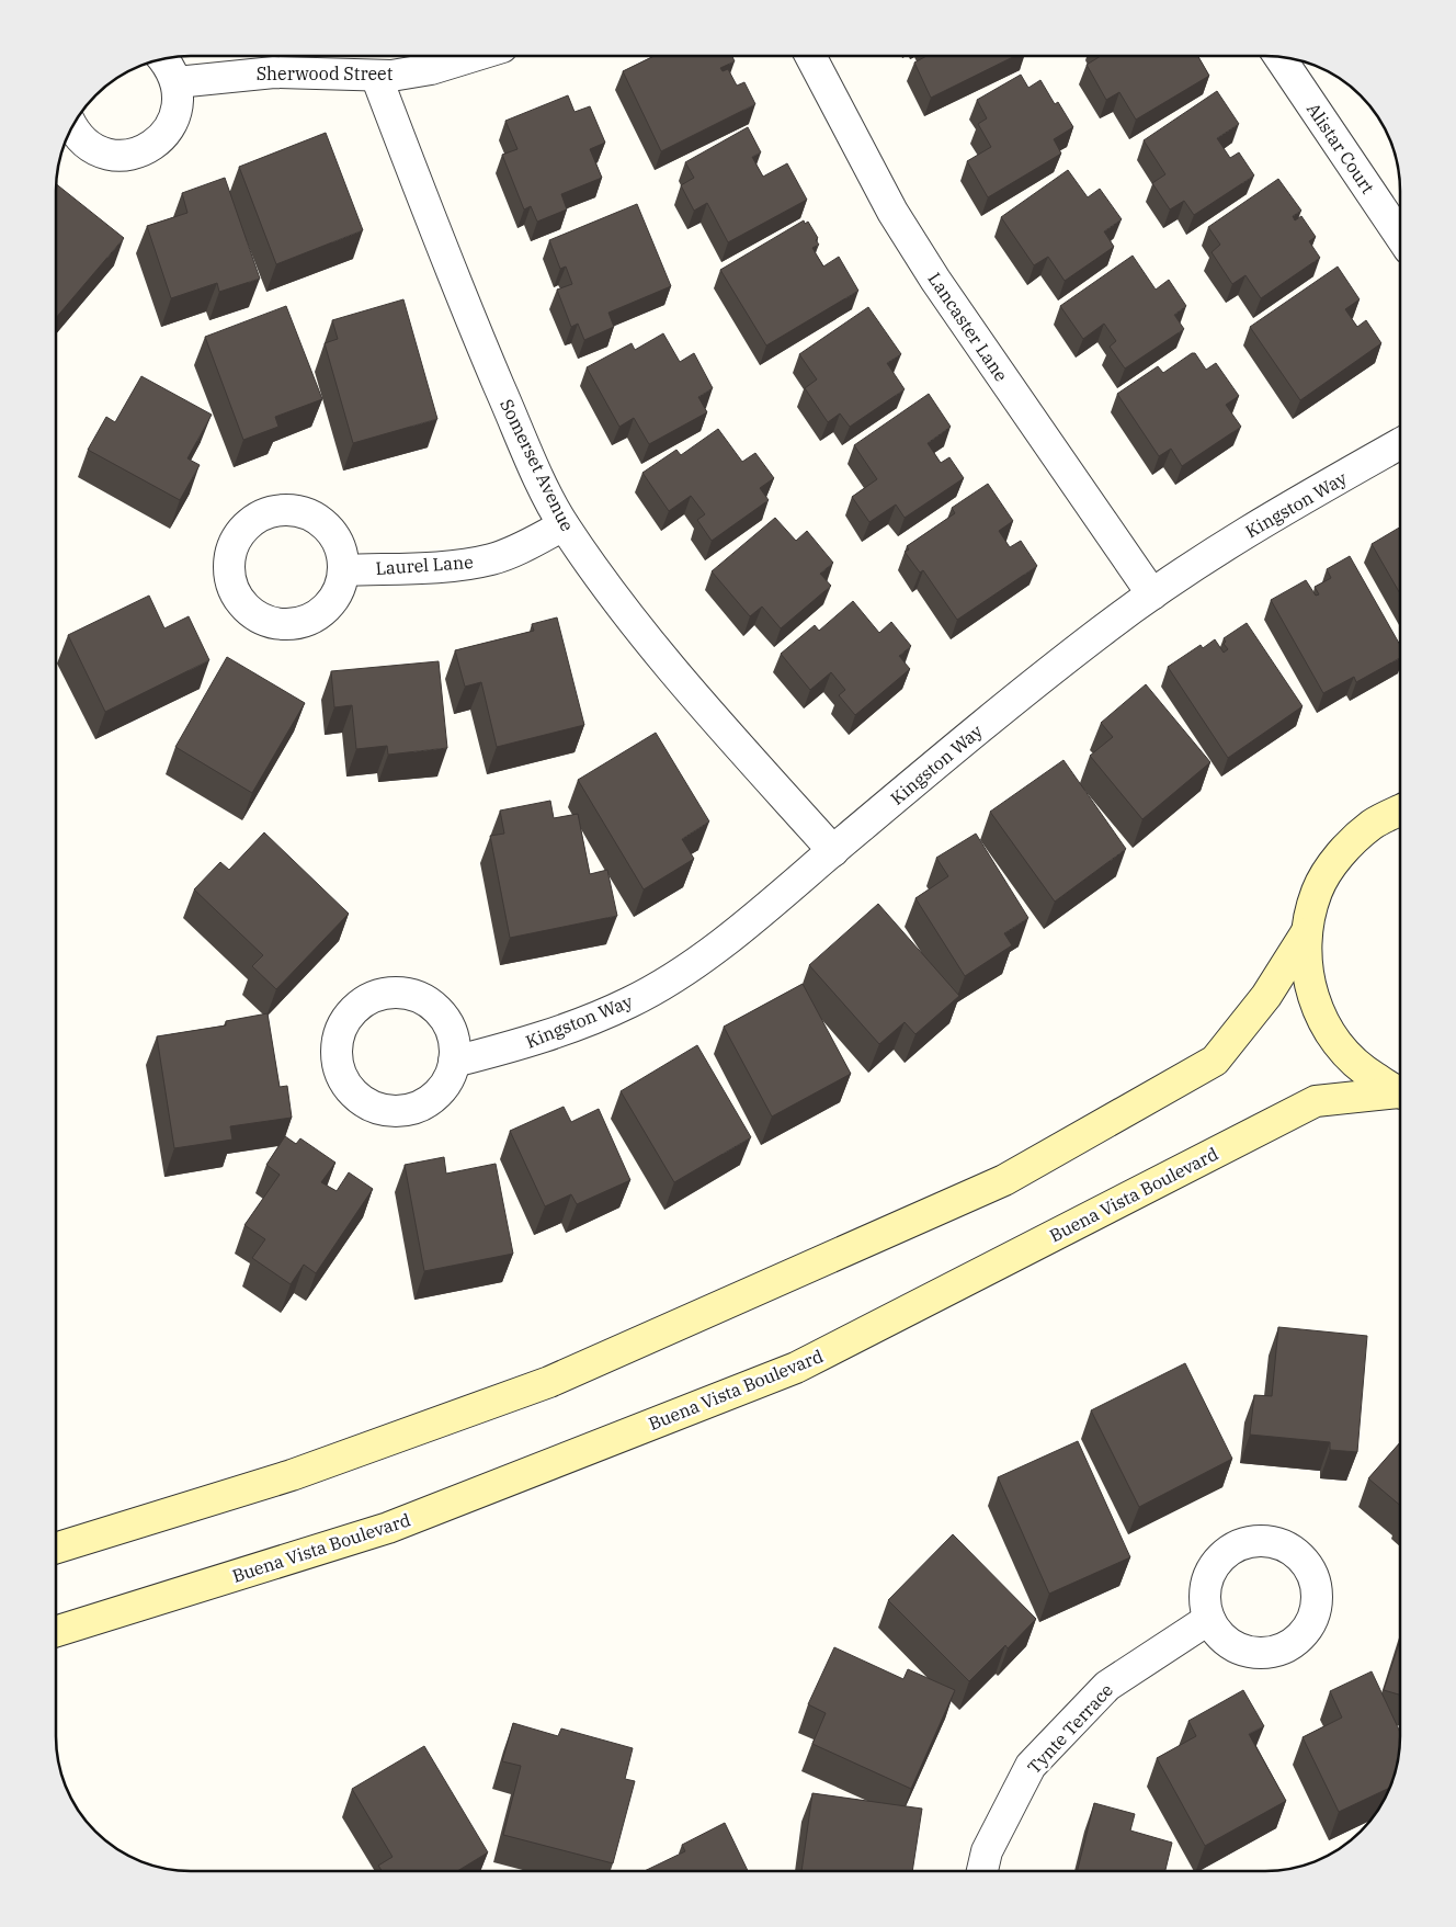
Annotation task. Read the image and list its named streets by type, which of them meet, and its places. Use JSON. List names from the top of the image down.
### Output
{
  "streets": {
    "main road": ["Buena Vista Boulevard"],
    "street": [
      "Sherwood Street",
      "Alistar Court",
      "Lancaster Lane",
      "Somerset Avenue",
      "Kingston Way",
      "Laurel Lane",
      "Tynte Terrace"
    ]
  },
  "crossings": [
    ["Sherwood Street", "Somerset Avenue"],
    ["Lancaster Lane", "Kingston Way"],
    ["Somerset Avenue", "Kingston Way"],
    ["Somerset Avenue", "Laurel Lane"]
  ]
}
